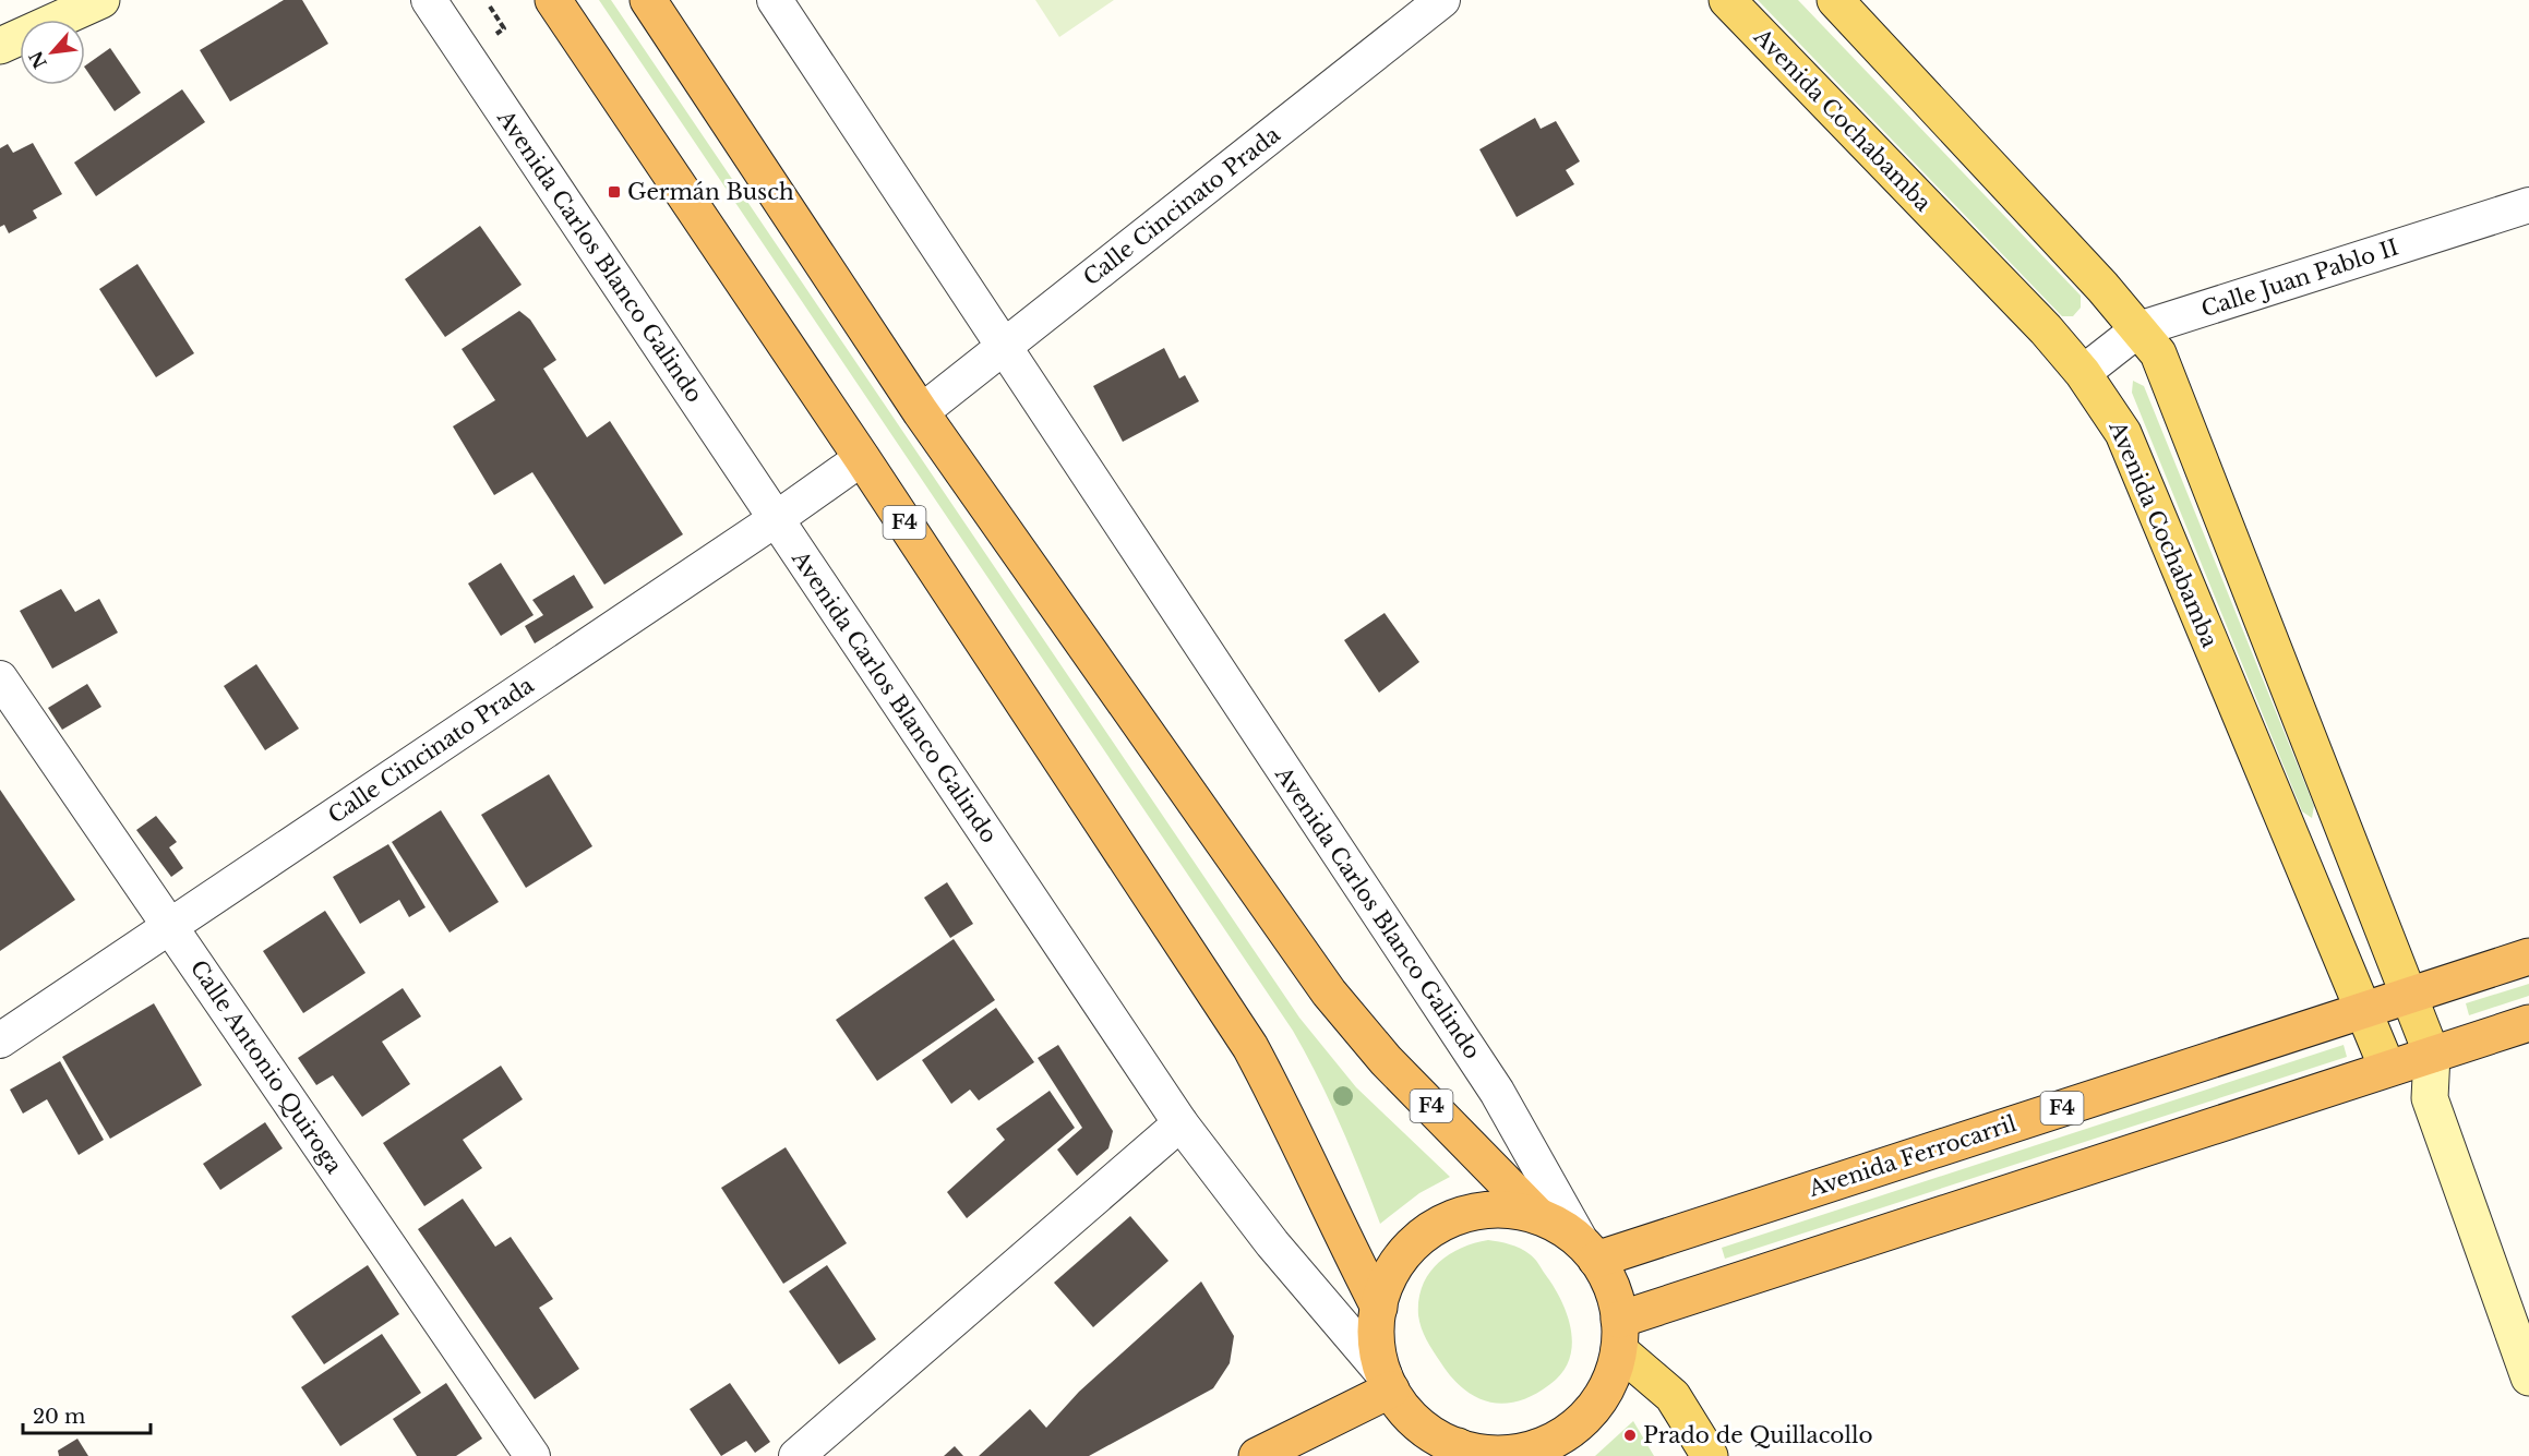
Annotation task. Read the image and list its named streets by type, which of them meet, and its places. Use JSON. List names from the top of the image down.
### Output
{
  "streets": {
    "highway": ["F4", "Avenida Ferrocarril"],
    "main road": ["Avenida Cochabamba"],
    "street": [
      "Calle Cincinato Prada",
      "Avenida Carlos Blanco Galindo",
      "Calle Juan Pablo II",
      "Calle Antonio Quiroga"
    ]
  },
  "crossings": [
    ["Avenida Cochabamba", "Calle Juan Pablo II"],
    ["Avenida Cochabamba", "Avenida Ferrocarril"],
    ["Calle Cincinato Prada", "Avenida Carlos Blanco Galindo"],
    ["Calle Cincinato Prada", "F4"],
    ["Calle Cincinato Prada", "Calle Antonio Quiroga"],
    ["Avenida Carlos Blanco Galindo", "F4"],
    ["Avenida Carlos Blanco Galindo", "Avenida Ferrocarril"],
    ["F4", "Avenida Ferrocarril"]
  ],
  "places": {
    "transit": ["Germán Busch"],
    "other": ["Prado de Quillacollo"]
  },
  "scale_bar": "20 m",
  "north": "bottom left"
}
